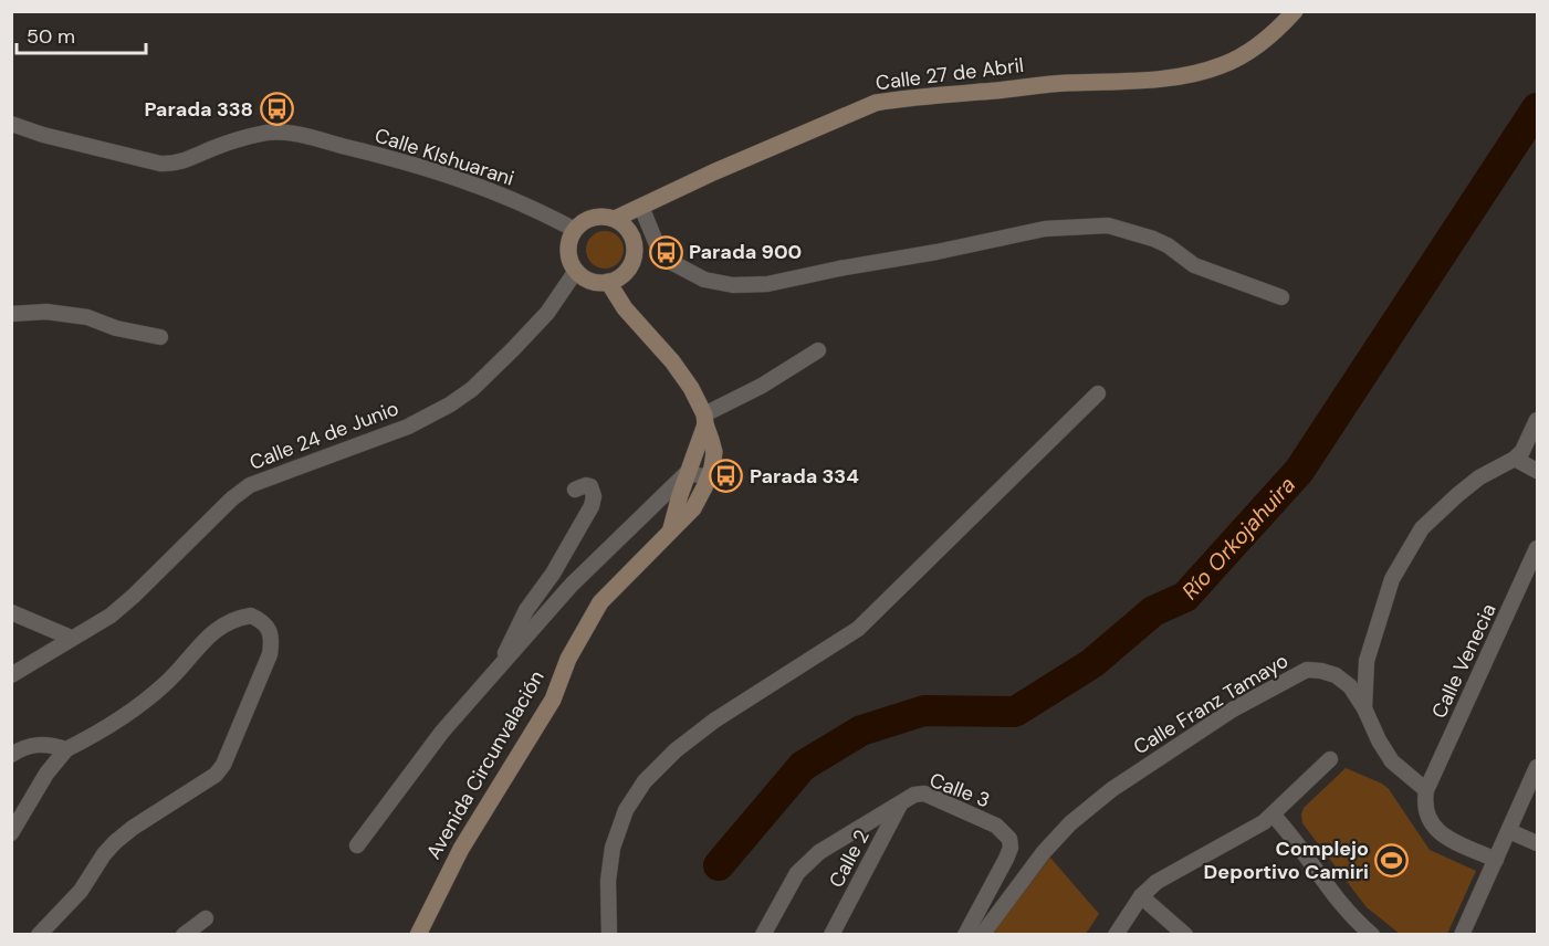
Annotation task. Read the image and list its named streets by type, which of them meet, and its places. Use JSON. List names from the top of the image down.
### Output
{
  "streets": {
    "main road": ["Calle 27 de Abril", "Avenida Circunvalación"],
    "street": [
      "Calle KIshuarani",
      "Calle 24 de Junio",
      "Calle Venecia",
      "Calle Franz Tamayo",
      "Calle 3",
      "Calle 2"
    ]
  },
  "crossings": [
    ["Calle 27 de Abril", "Calle KIshuarani"],
    ["Calle 27 de Abril", "Calle 24 de Junio"],
    ["Calle 27 de Abril", "Avenida Circunvalación"],
    ["Calle KIshuarani", "Calle 24 de Junio"],
    ["Calle KIshuarani", "Avenida Circunvalación"],
    ["Calle 24 de Junio", "Avenida Circunvalación"],
    ["Calle 3", "Calle 2"]
  ],
  "water": ["Río Orkojahuira"],
  "places": {
    "bus stop": ["Parada 338", "Parada 900", "Parada 334"],
    "sports": ["Complejo Deportivo Camiri"]
  },
  "scale_bar": "50 m"
}
